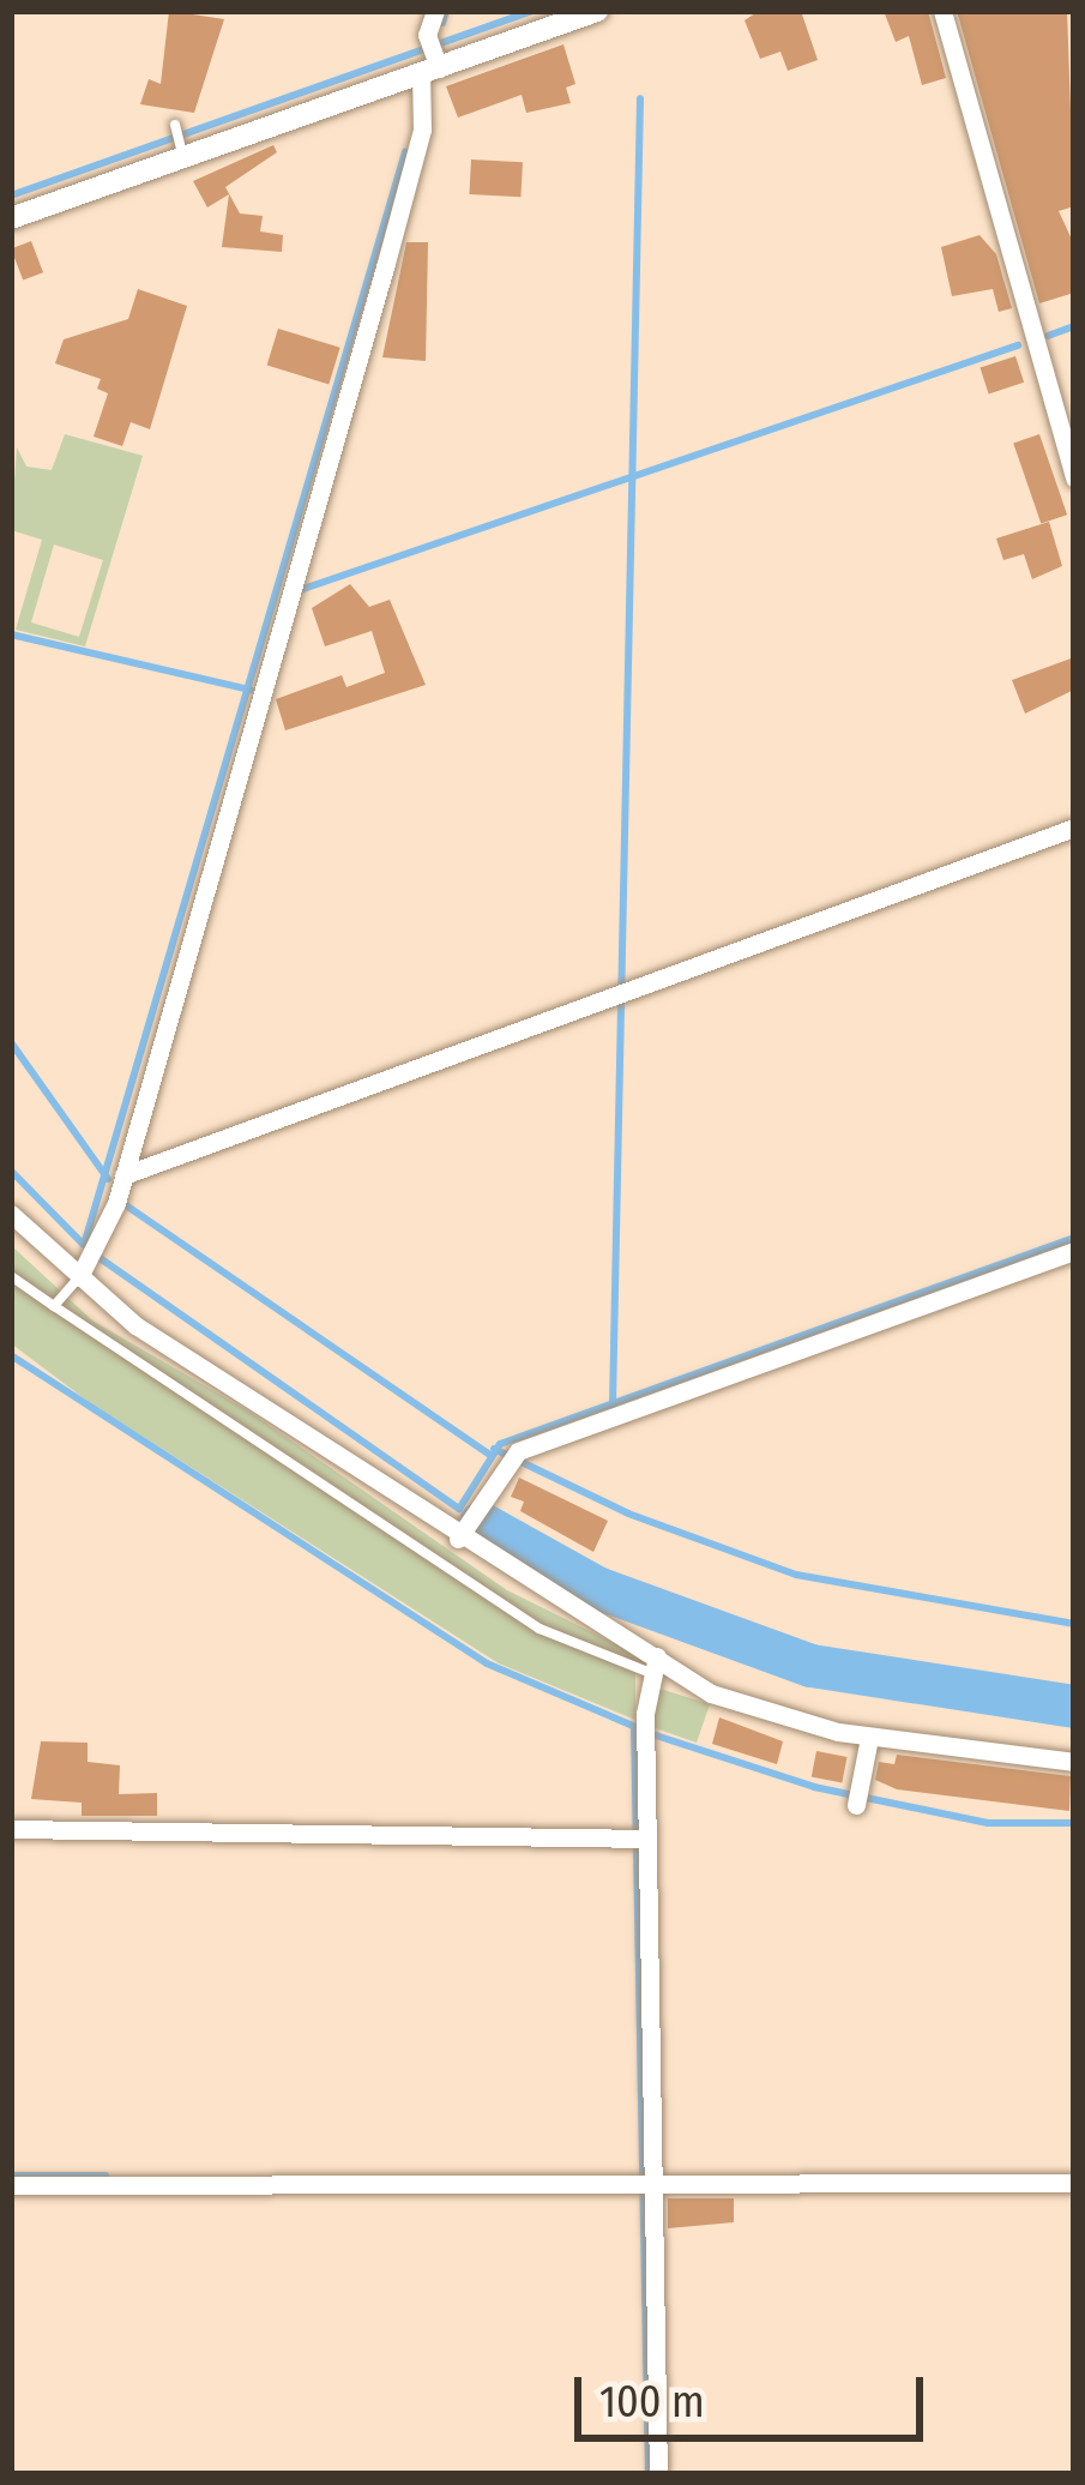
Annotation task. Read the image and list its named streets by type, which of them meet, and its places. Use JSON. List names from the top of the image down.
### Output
{
  "scale_bar": "100 m"
}
